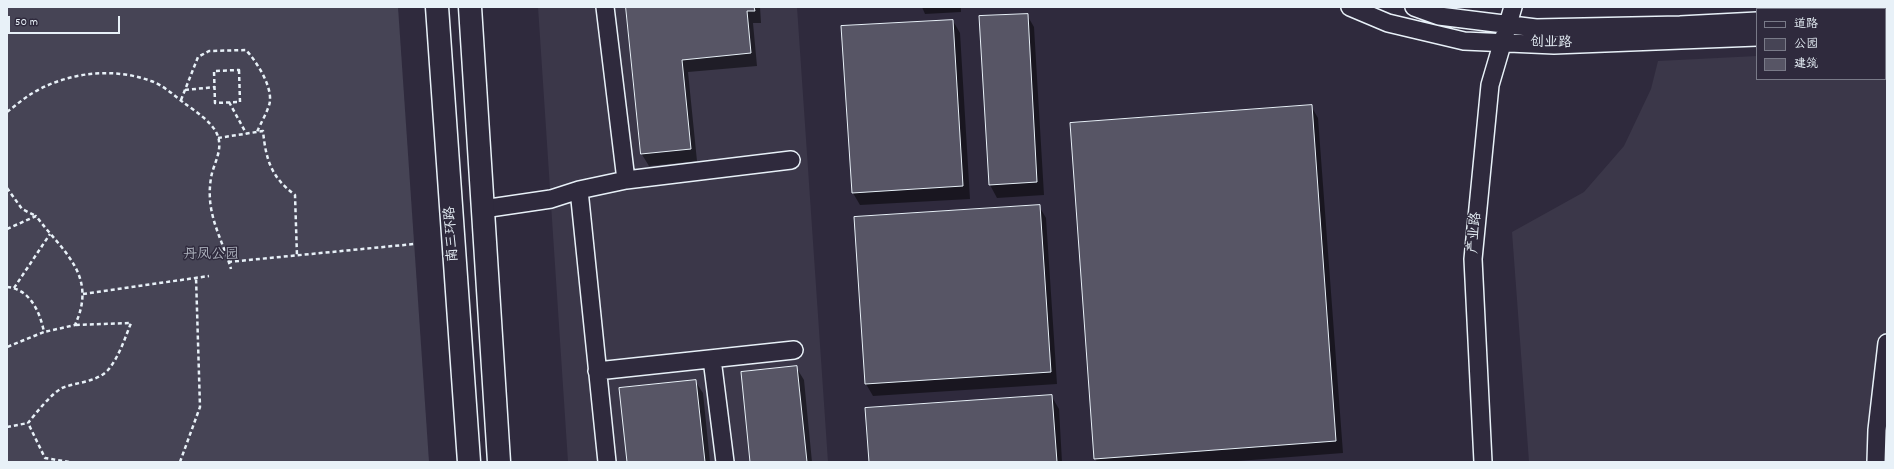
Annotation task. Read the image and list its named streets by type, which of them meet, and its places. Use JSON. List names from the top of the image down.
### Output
{
  "streets": {
    "main road": ["南三环路"],
    "street": ["创业路", "产业路"]
  },
  "crossings": [
    ["创业路", "产业路"]
  ],
  "parks": ["丹凤公园"],
  "legend": ["道路", "公园", "建筑"],
  "scale_bar": "50 m"
}
